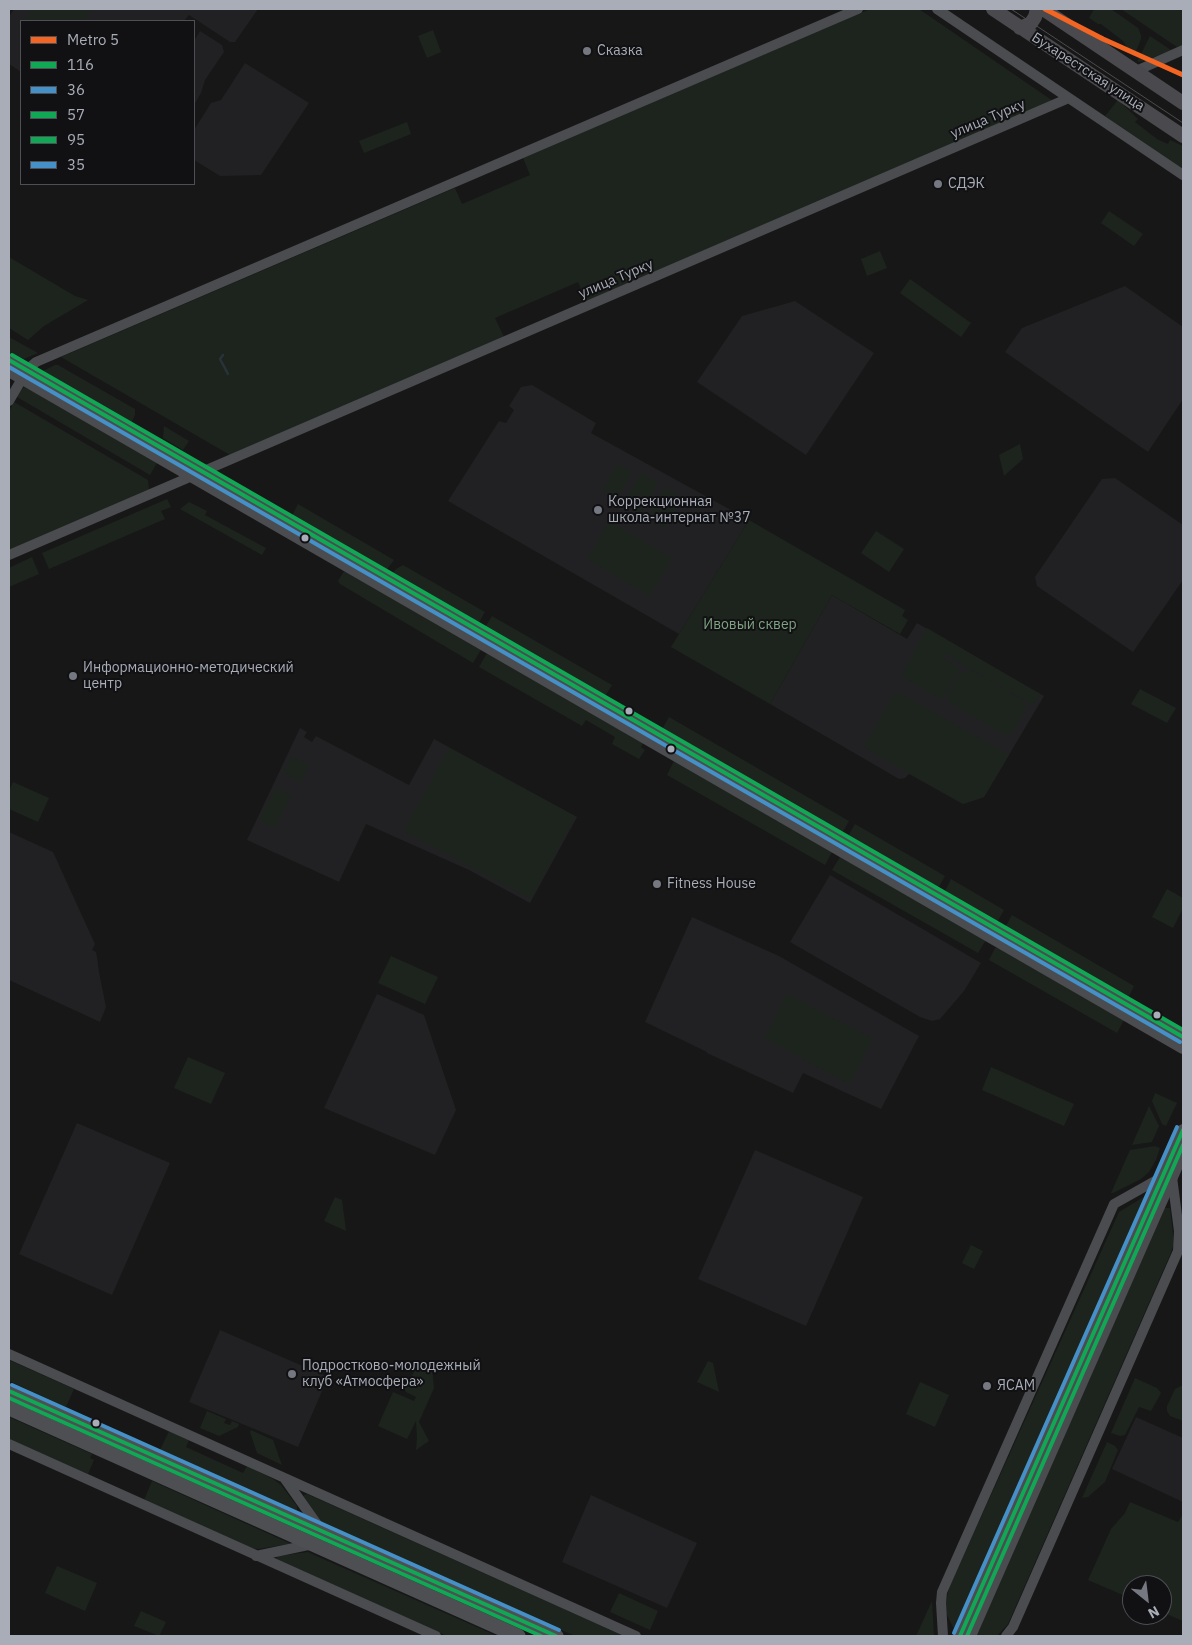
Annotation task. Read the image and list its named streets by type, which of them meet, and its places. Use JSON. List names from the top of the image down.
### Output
{
  "streets": {
    "main road": ["Бухарестская улица"],
    "street": ["улица Турку"]
  },
  "parks": ["Ивовый сквер"],
  "places": [
    "Сказка",
    "СДЭК",
    "Коррекционная школа-интернат №37",
    "Информационно-методический центр",
    "Fitness House",
    "Подростково-молодежный клуб «Атмосфера»",
    "ЯСАМ"
  ],
  "lines": [
    "metro line 5",
    "transit line 57",
    "transit line 116",
    "transit line 36",
    "transit line 35",
    "transit line 95"
  ],
  "legend": [
    "Metro 5",
    "116",
    "36",
    "57",
    "95",
    "35"
  ],
  "north": "bottom right"
}
